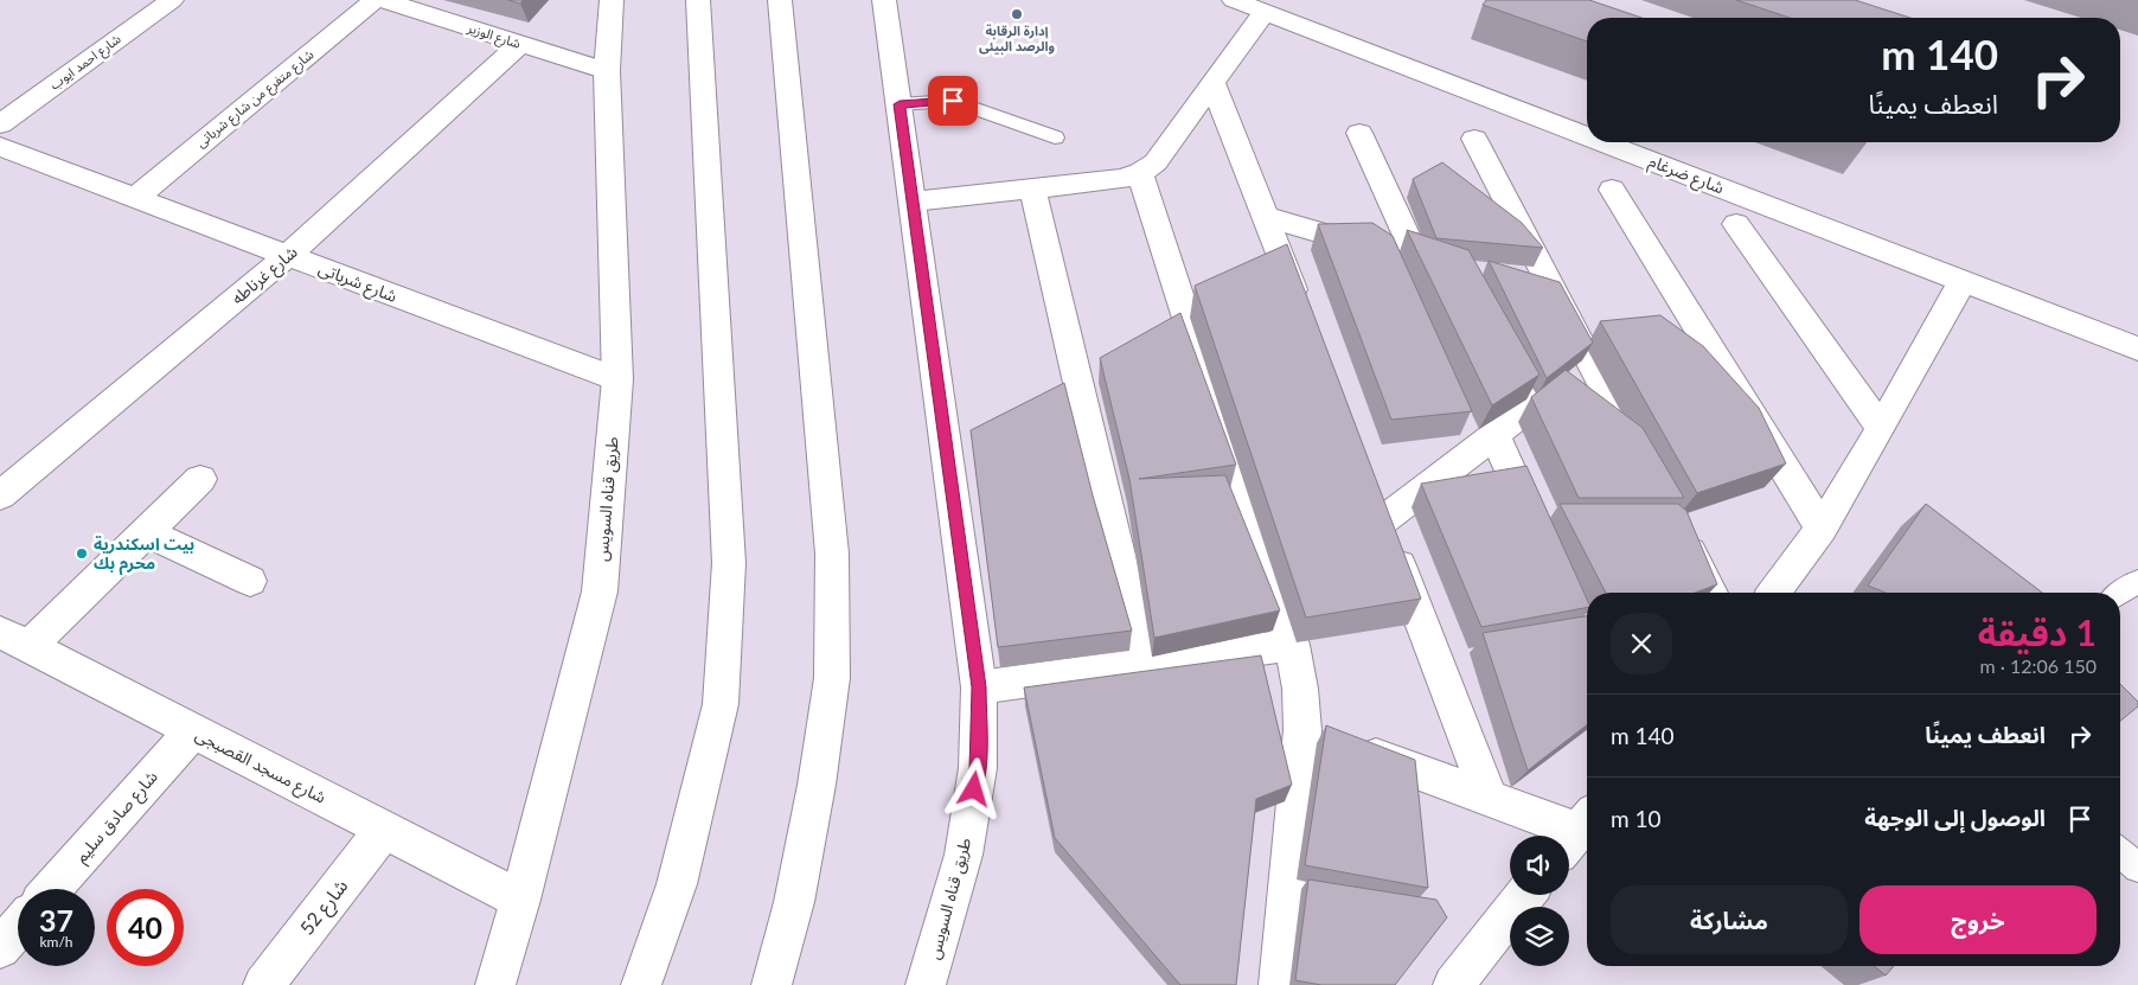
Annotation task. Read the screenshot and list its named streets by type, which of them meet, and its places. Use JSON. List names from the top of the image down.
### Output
{
  "streets": {
    "main road": [
      "شارع الوزير",
      "شارع احمد ايوب",
      "شارع متفرع من شارع شرباتى",
      "شارع ضرغام",
      "شارع غرناطه",
      "شارع شرباتى",
      "طريق قناه السويس",
      "شارع مسجد القصبجى",
      "شارع صادق سليم",
      "شارع 52"
    ]
  },
  "crossings": [
    ["شارع الوزير", "شارع غرناطه"],
    ["شارع الوزير", "طريق قناه السويس"],
    ["شارع متفرع من شارع شرباتى", "شارع شرباتى"],
    ["شارع غرناطه", "شارع شرباتى"],
    ["شارع شرباتى", "طريق قناه السويس"],
    ["طريق قناه السويس", "شارع مسجد القصبجى"],
    ["شارع مسجد القصبجى", "شارع صادق سليم"],
    ["شارع مسجد القصبجى", "شارع 52"]
  ],
  "places": ["إدارة الرقابة والرصد البيئى", "بيت اسكندرية محرم بك"],
  "page": {
    "turn": ["140 m", "انعطف يمينًا"],
    "heading": ["1 دقيقة", "150 m · 12:06"],
    "list": [
      {
        "name": "انعطف يمينًا",
        "value": "140 m"
      },
      {
        "name": "الوصول إلى الوجهة",
        "value": "10 m"
      }
    ],
    "buttons": ["خروج", "مشاركة"],
    "speed": "37 km/h",
    "limit": "40"
  }
}
